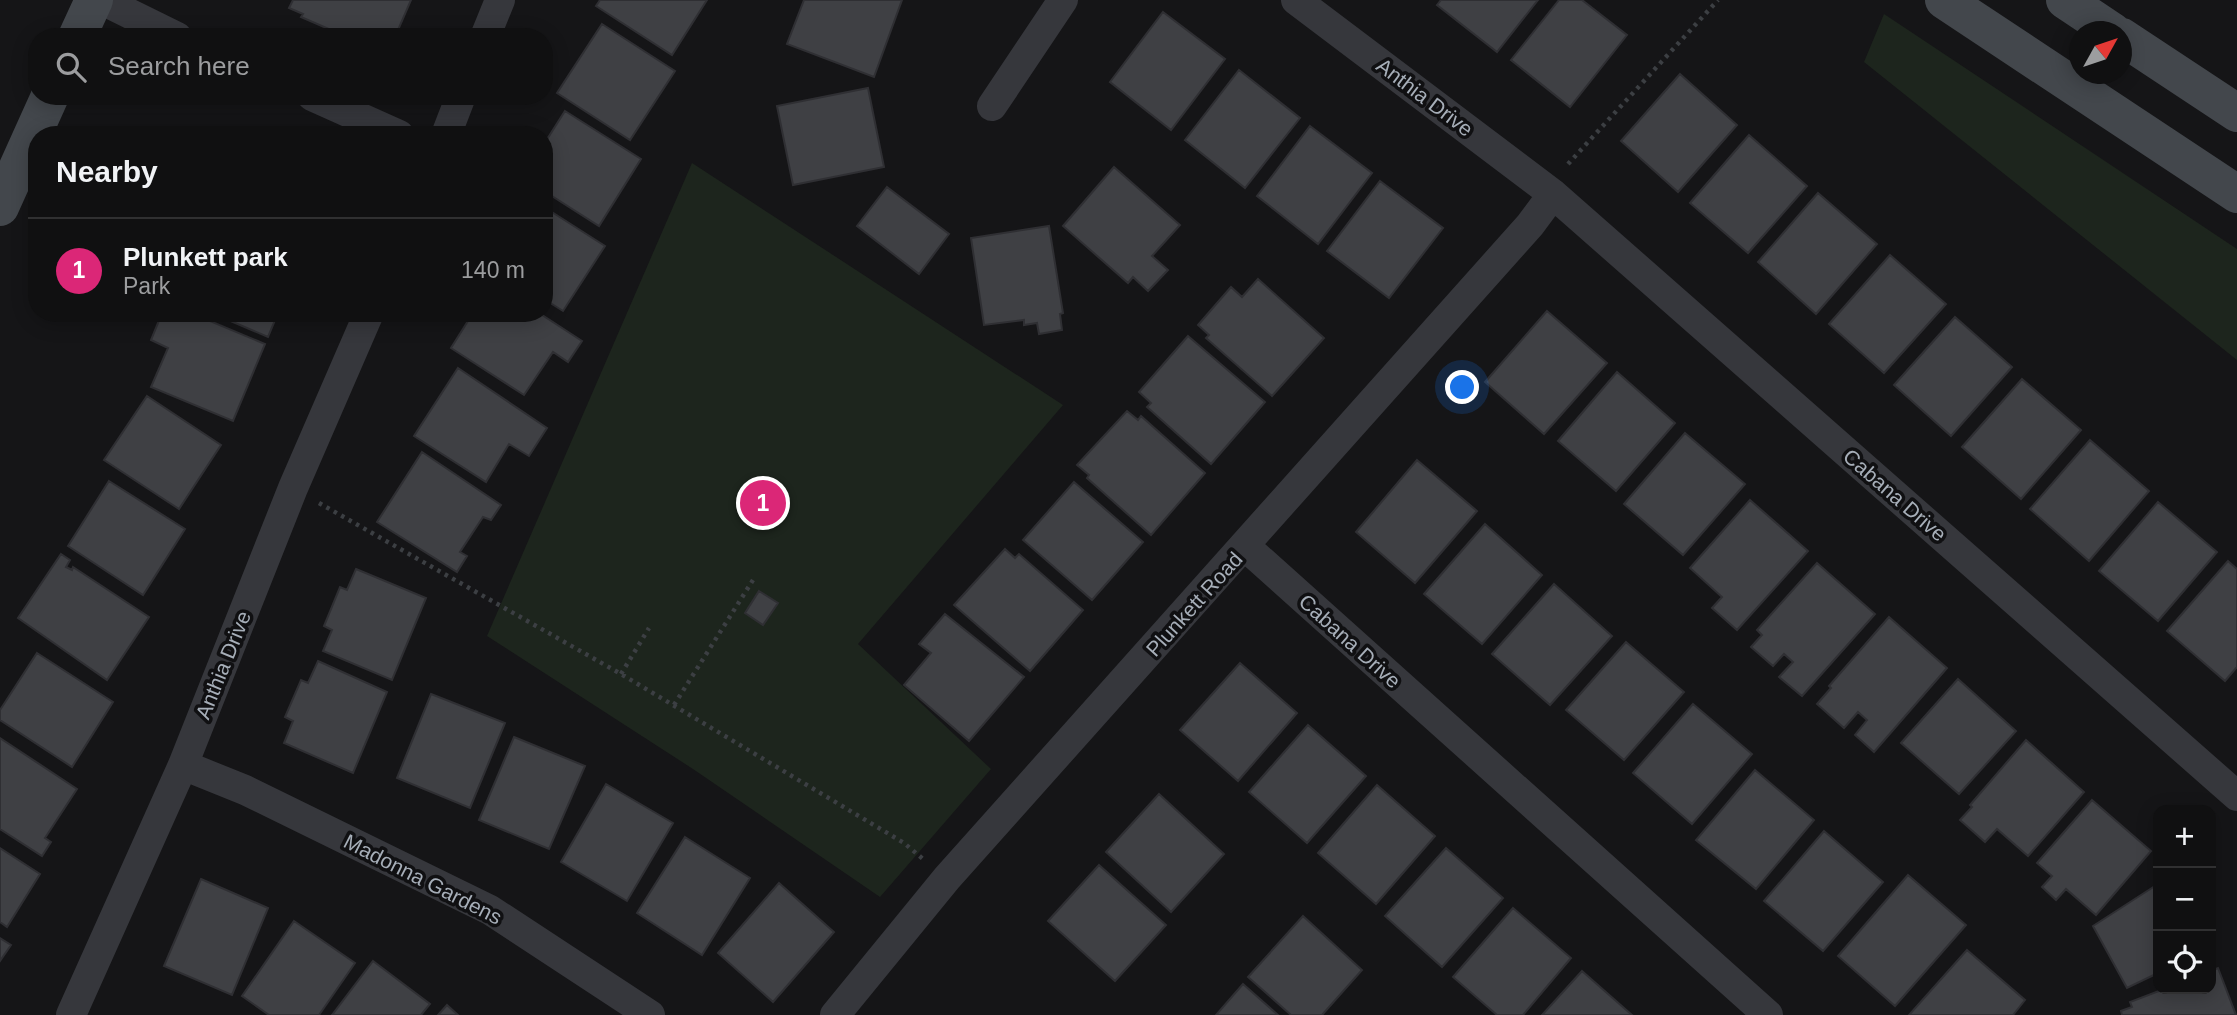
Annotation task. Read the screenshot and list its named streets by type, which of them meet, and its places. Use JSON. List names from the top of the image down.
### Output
{
  "streets": {
    "street": [
      "Anthia Drive",
      "Cabana Drive",
      "Plunkett Road",
      "Madonna Gardens"
    ]
  },
  "crossings": [
    ["Anthia Drive", "Cabana Drive"],
    ["Anthia Drive", "Plunkett Road"],
    ["Anthia Drive", "Madonna Gardens"],
    ["Cabana Drive", "Plunkett Road"]
  ],
  "north": "top right",
  "page": {
    "search": "Search here",
    "heading": "Nearby",
    "list": [
      {
        "mark": "1",
        "name": "Plunkett park",
        "note": "Park",
        "value": "140 m"
      }
    ],
    "pins": "1",
    "map_buttons": ["+", "−"]
  }
}
